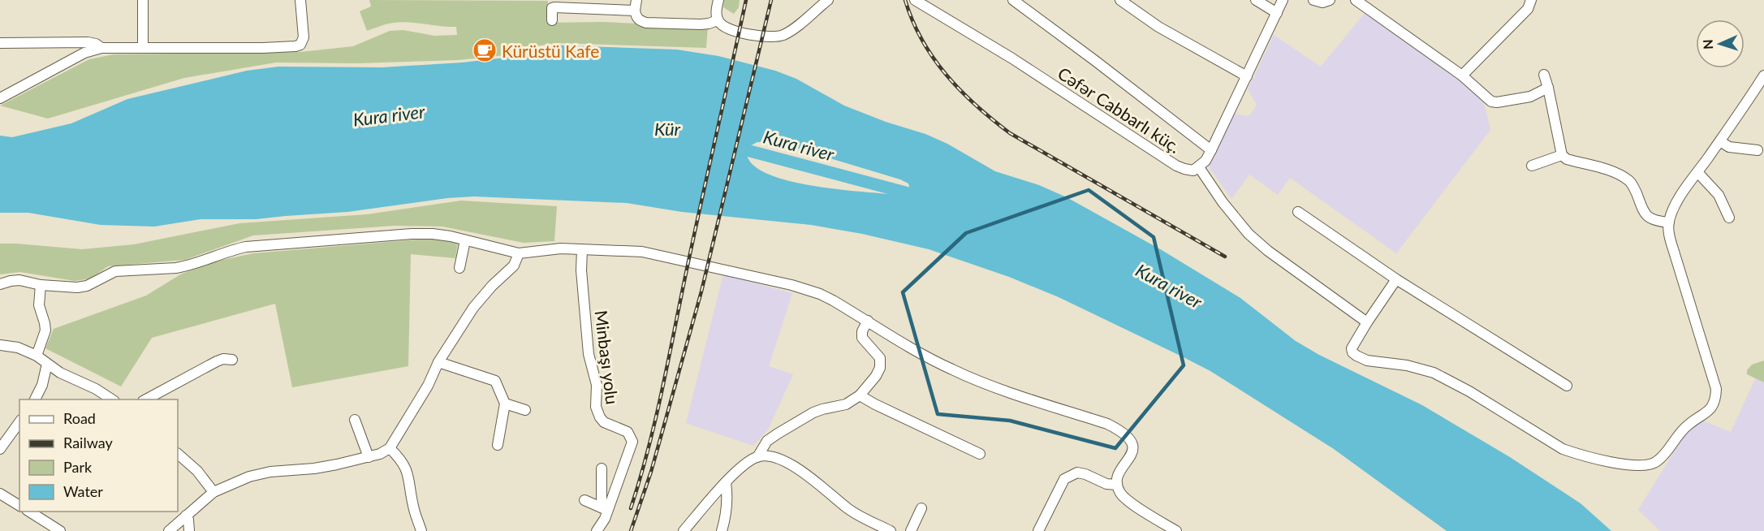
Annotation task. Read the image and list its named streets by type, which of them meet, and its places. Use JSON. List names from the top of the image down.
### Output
{
  "streets": {
    "street": ["Cəfər Cabbarlı küç.", "Minbaşı yolu"]
  },
  "water": ["Kura river", "Kür"],
  "places": {
    "cafe": ["Kürüstü Kafe"]
  },
  "legend": [
    "Road",
    "Railway",
    "Park",
    "Water"
  ],
  "north": "left"
}
